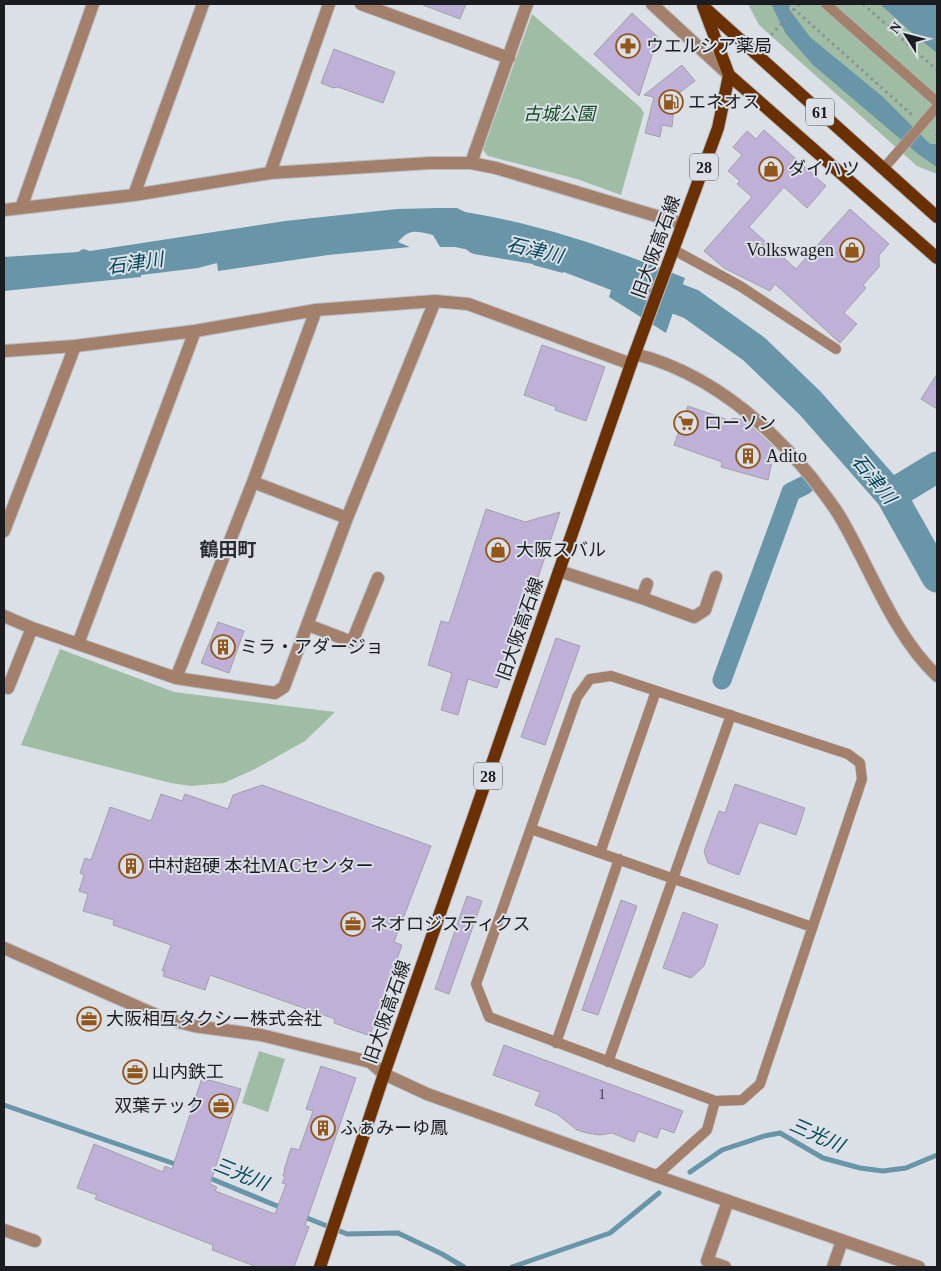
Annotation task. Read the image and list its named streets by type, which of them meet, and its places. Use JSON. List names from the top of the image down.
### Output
{
  "streets": {
    "main road": ["61", "28", "旧大阪高石線"]
  },
  "crossings": [
    ["61", "旧大阪高石線"]
  ],
  "districts": ["鶴田町"],
  "water": ["石津川", "三光川"],
  "parks": ["古城公園"],
  "places": {
    "pharmacy": ["ウエルシア薬局"],
    "fuel station": ["エネオス"],
    "shop": ["ダイハツ", "Volkswagen", "大阪スバル"],
    "supermarket": ["ローソン"],
    "building": [
      "Adito",
      "ミラ・アダージョ",
      "中村超硬 本社MACセンター",
      "ふぁみーゆ鳳"
    ],
    "office": [
      "ネオロジスティクス",
      "大阪相互タクシー株式会社",
      "山内鉄工",
      "双葉テック"
    ]
  },
  "house_numbers": ["1"],
  "north": "top left"
}
